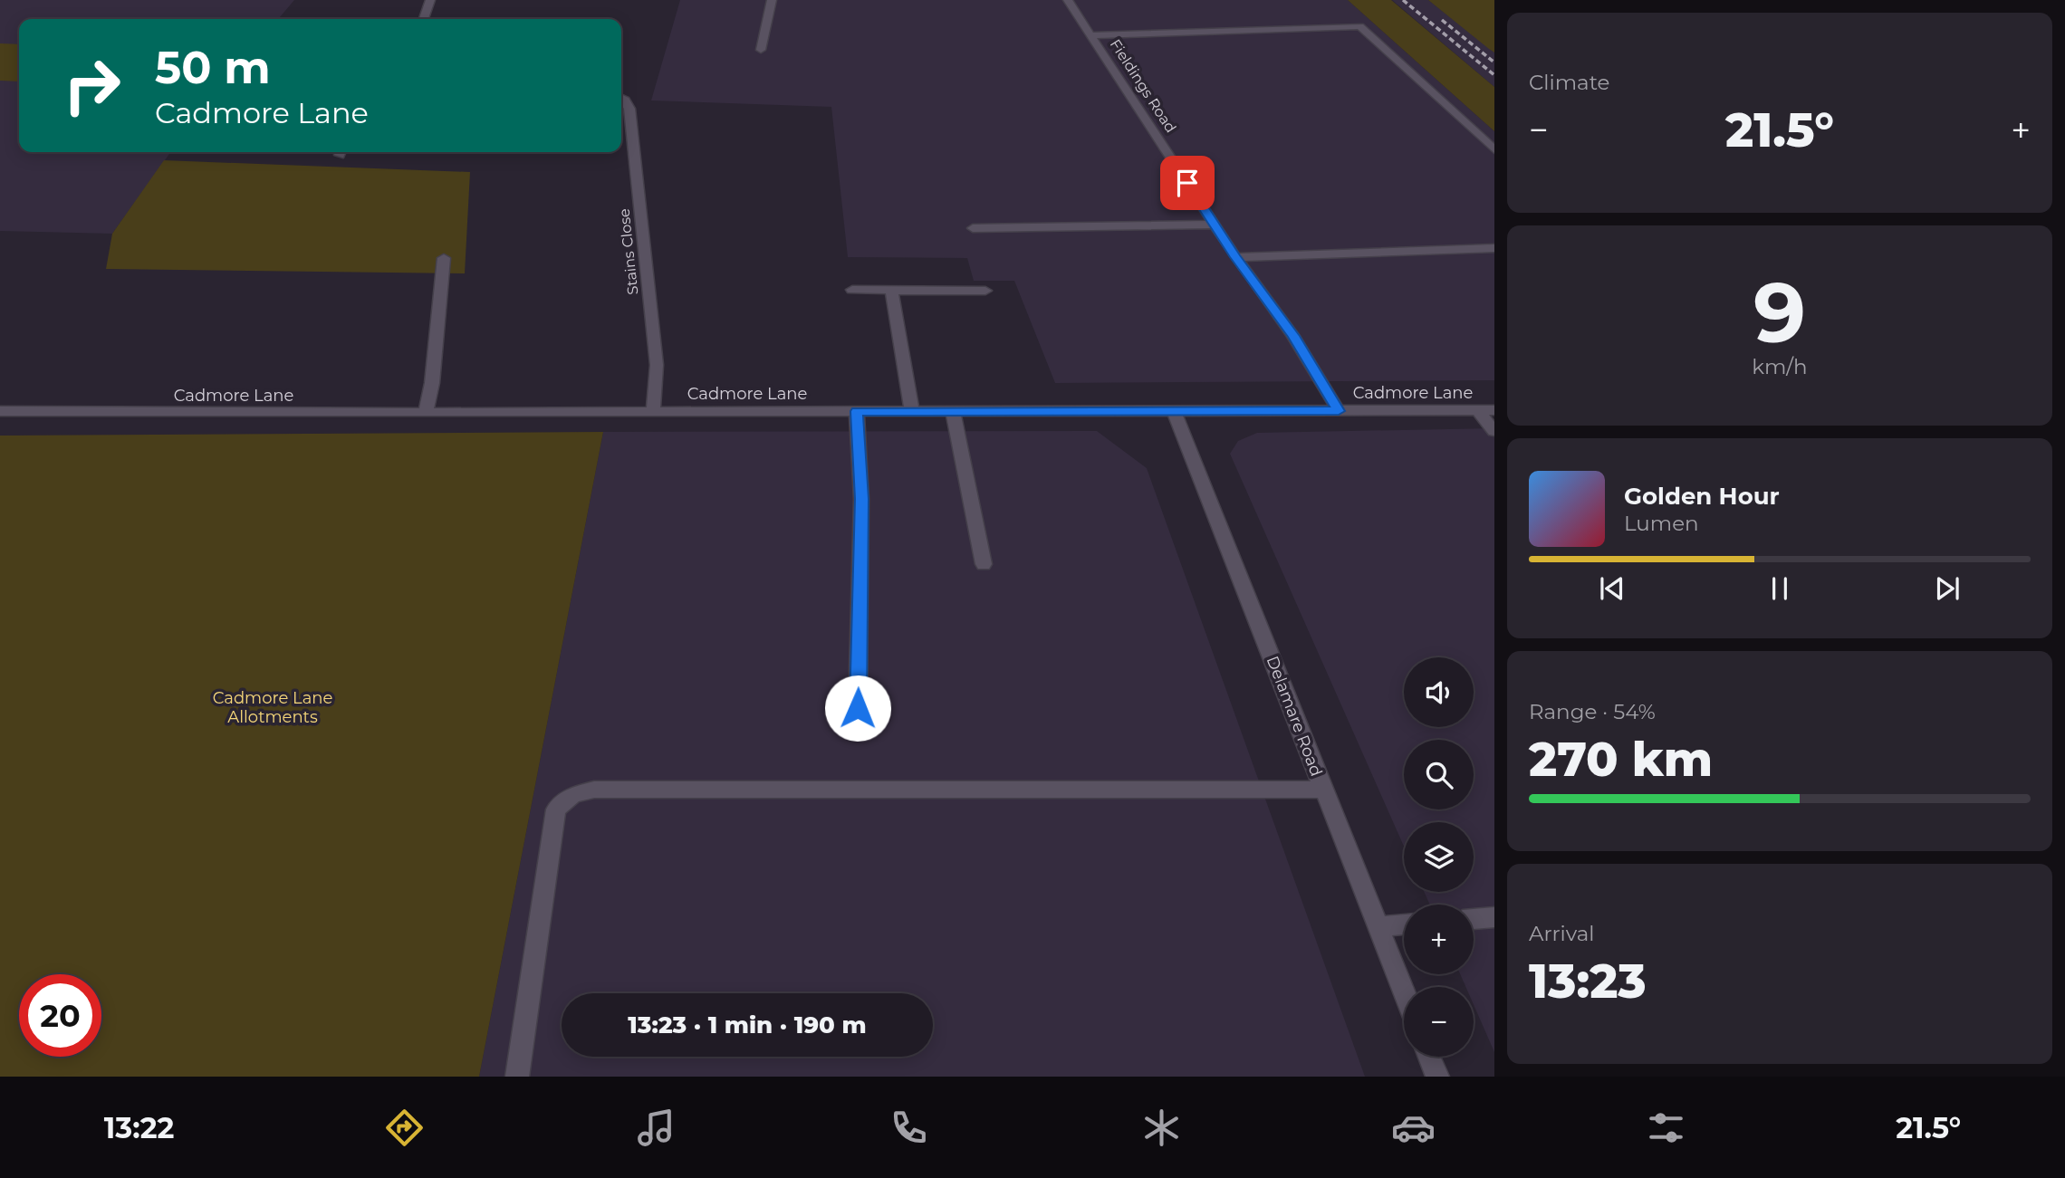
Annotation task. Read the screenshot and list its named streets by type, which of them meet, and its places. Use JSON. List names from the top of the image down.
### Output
{
  "streets": {
    "street": [
      "Fieldings Road",
      "Stains Close",
      "Cadmore Lane",
      "Delamare Road"
    ]
  },
  "crossings": [
    ["Fieldings Road", "Cadmore Lane"],
    ["Stains Close", "Cadmore Lane"],
    ["Cadmore Lane", "Delamare Road"]
  ],
  "parks": ["Cadmore Lane Allotments"],
  "page": {
    "tile": [
      "Climate",
      ["9", "km/h"],
      ["Range · 54%", "270 km"],
      ["Arrival", "13:23"]
    ],
    "turn": ["50 m", "Cadmore Lane"],
    "heat": ["−", "21.5°", "+"],
    "song": ["Golden Hour", "Lumen"],
    "map_buttons": ["+", "−"],
    "limit": "20",
    "trip": "13:23 · 1 min · 190 m",
    "tabs": ["13:22", "21.5°"]
  }
}
